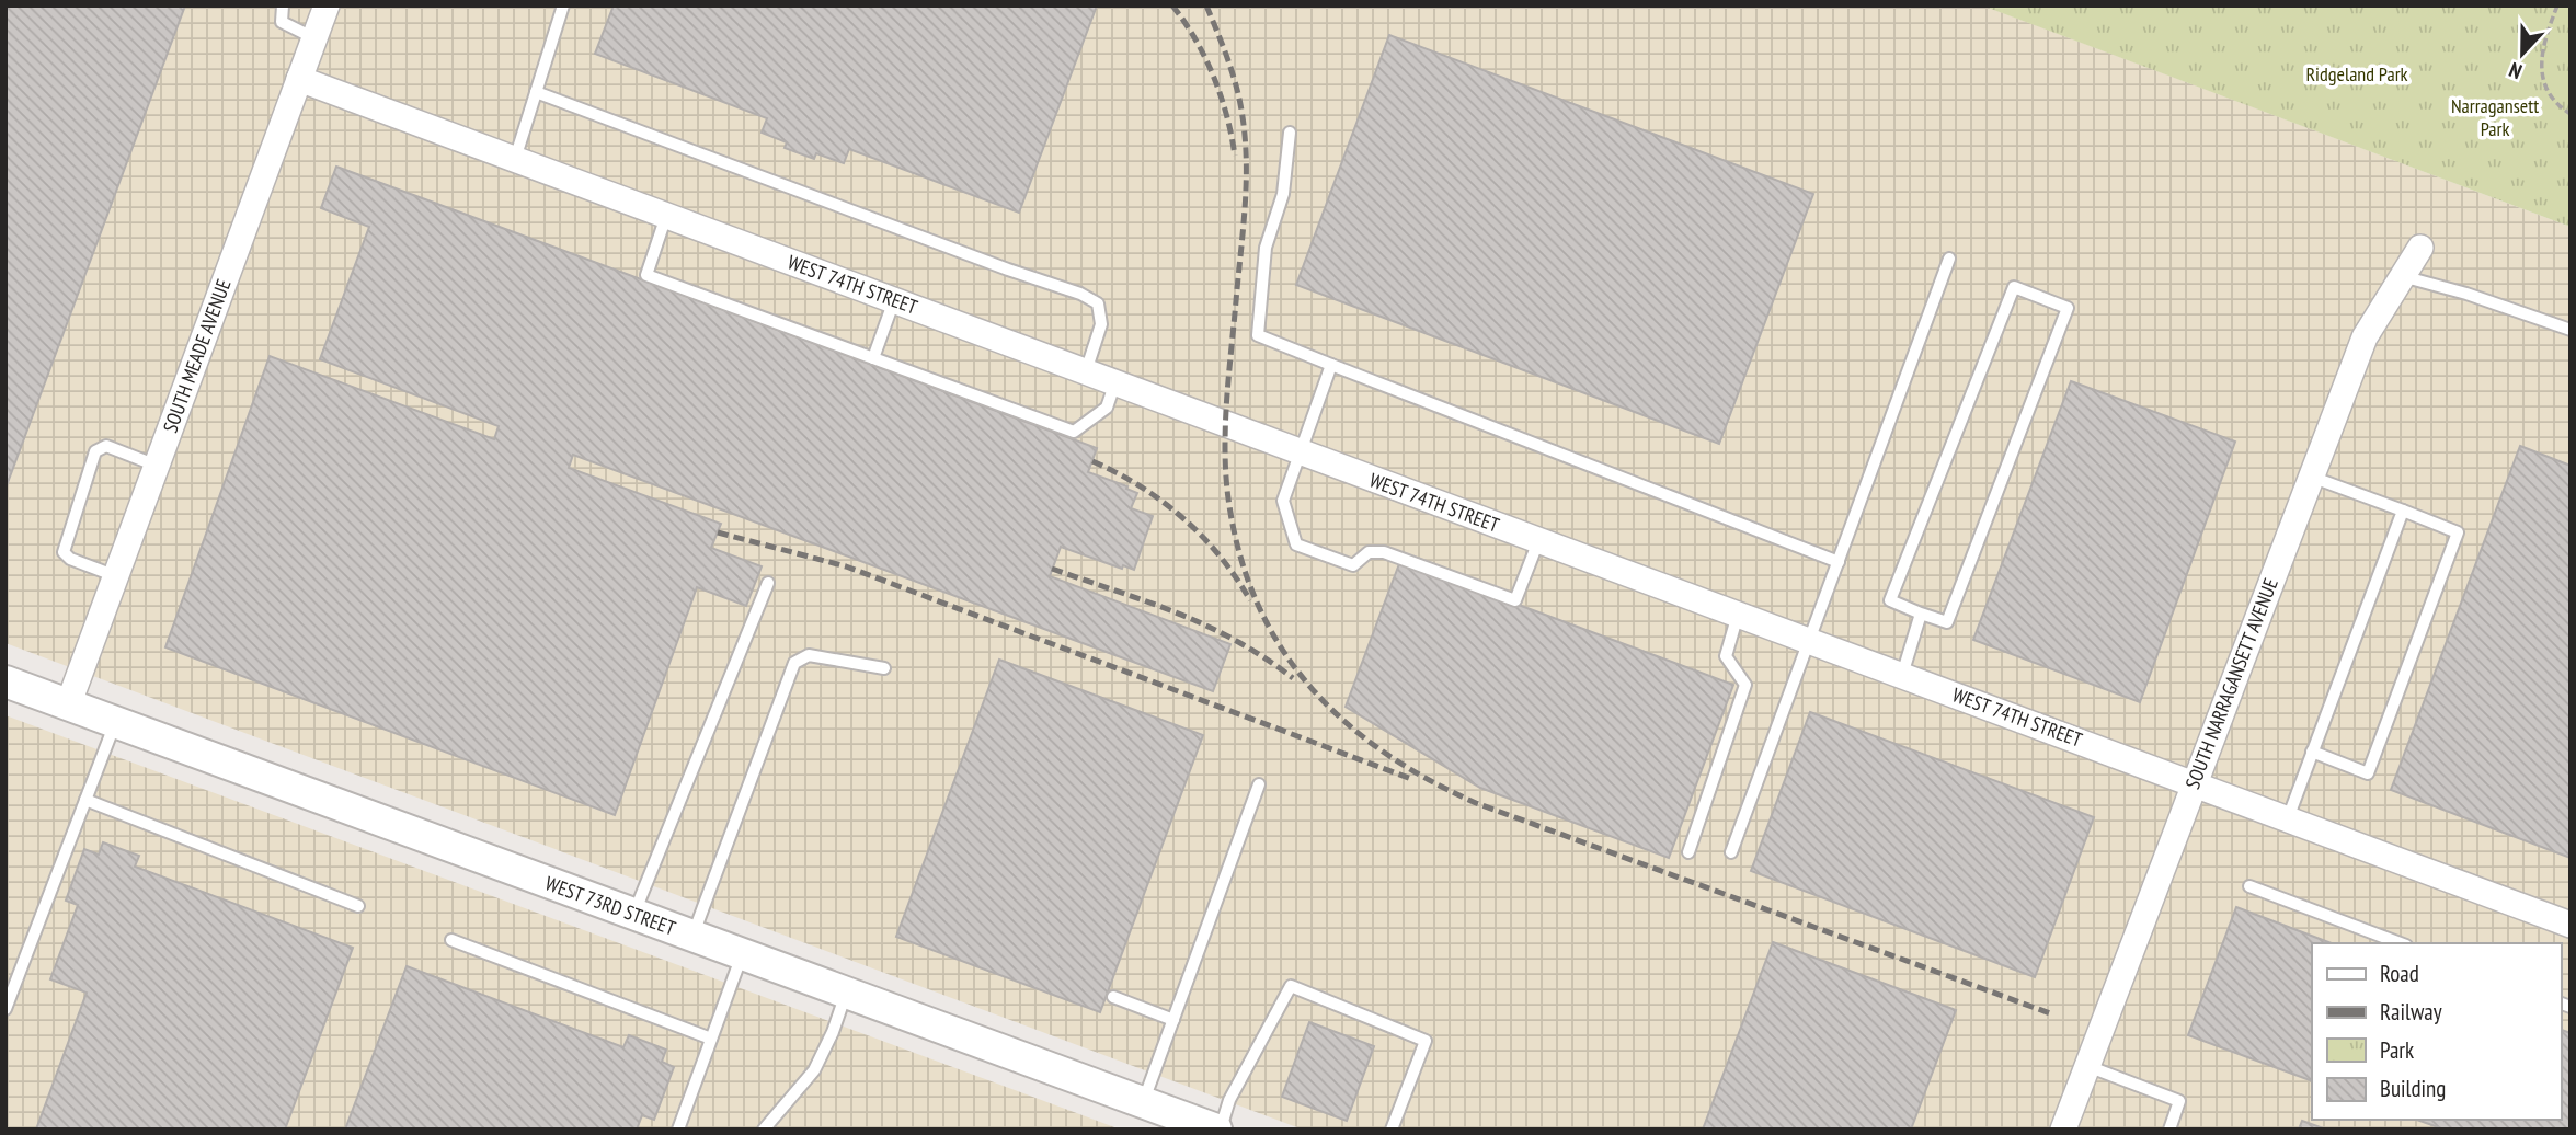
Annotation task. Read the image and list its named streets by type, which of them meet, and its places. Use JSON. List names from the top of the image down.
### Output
{
  "streets": {
    "street": [
      "WEST 74TH STREET",
      "SOUTH MEADE AVENUE",
      "SOUTH NARRAGANSETT AVENUE",
      "WEST 73RD STREET"
    ]
  },
  "crossings": [
    ["WEST 74TH STREET", "SOUTH MEADE AVENUE"],
    ["WEST 74TH STREET", "SOUTH NARRAGANSETT AVENUE"],
    ["SOUTH MEADE AVENUE", "WEST 73RD STREET"]
  ],
  "parks": ["Ridgeland Park", "Narragansett Park"],
  "legend": [
    "Road",
    "Railway",
    "Park",
    "Building"
  ],
  "north": "bottom"
}
